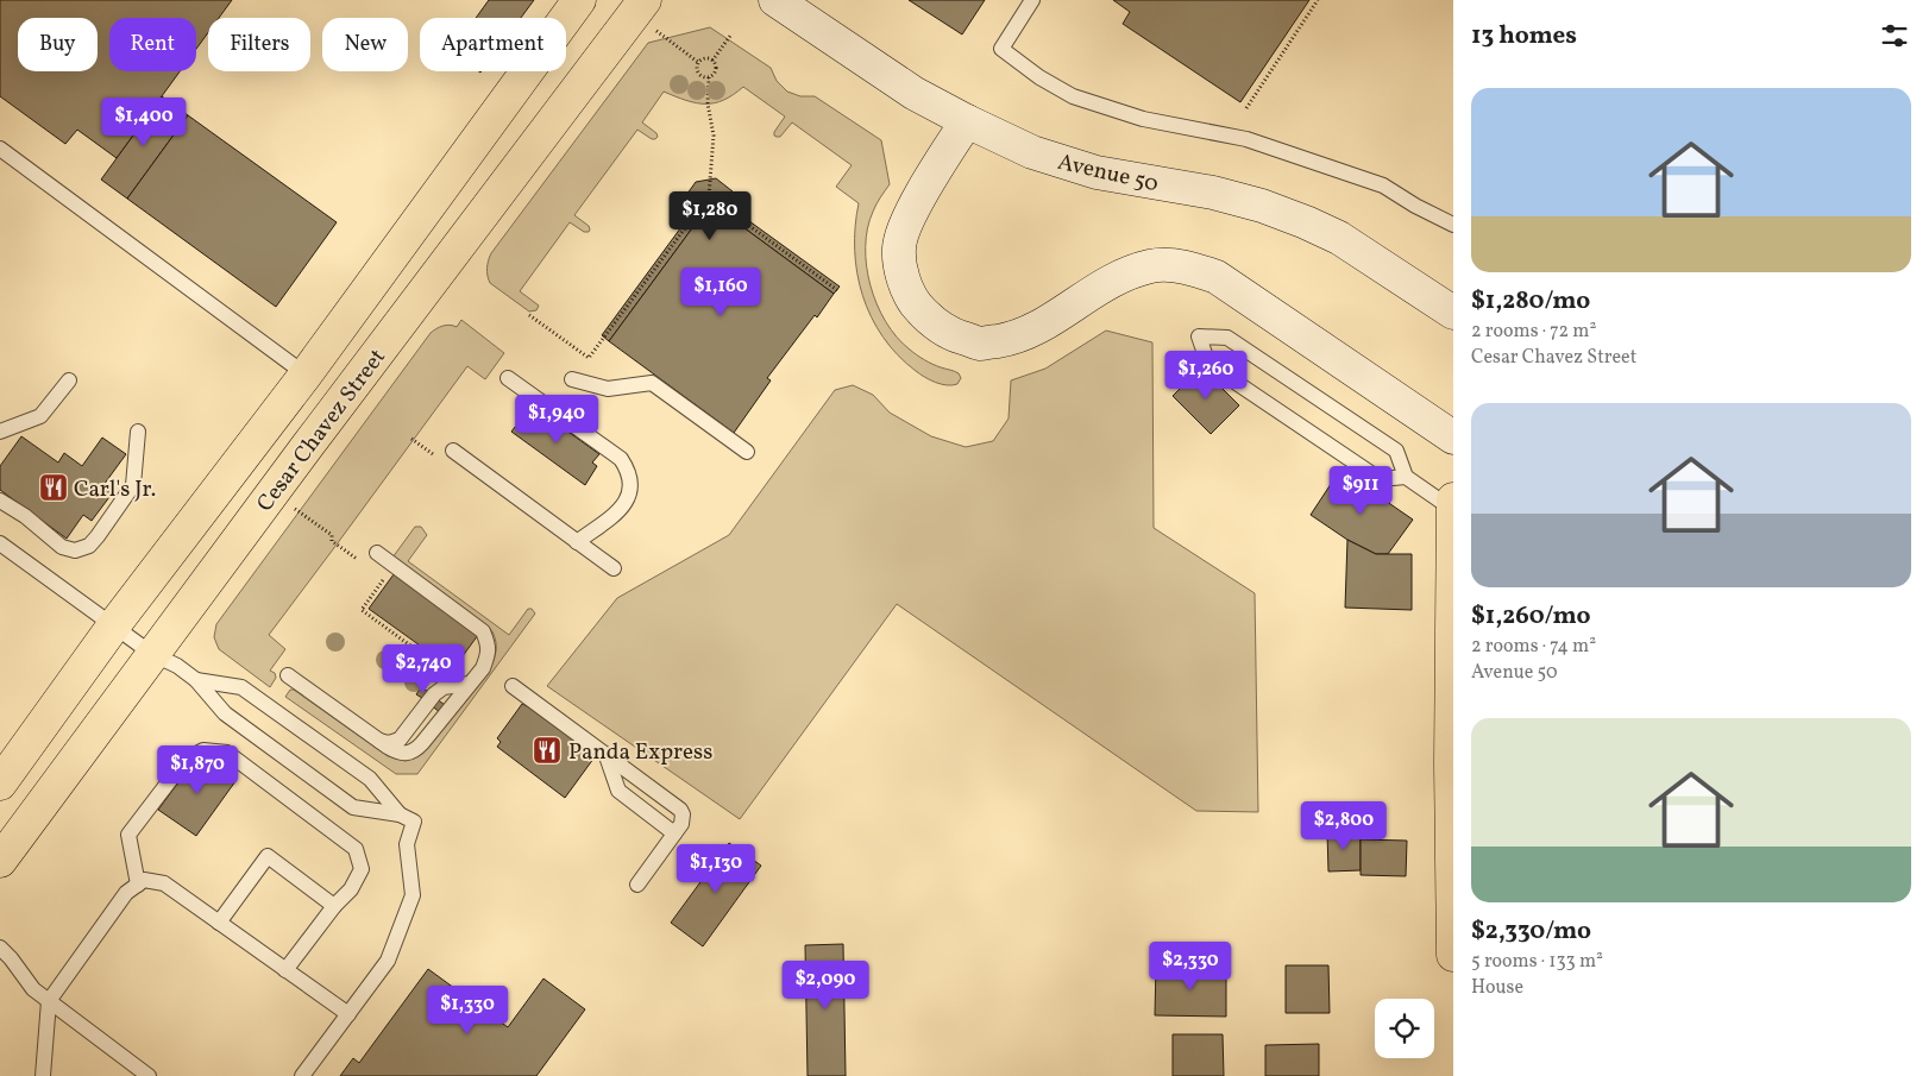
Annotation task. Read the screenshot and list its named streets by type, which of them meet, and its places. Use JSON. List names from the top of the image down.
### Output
{
  "streets": {
    "main road": ["Avenue 50", "Cesar Chavez Street"]
  },
  "places": {
    "restaurant": ["Carl's Jr.", "Panda Express"]
  },
  "page": {
    "heading": "13 homes",
    "chip": [
      "Buy",
      "Rent",
      "Filters",
      "New",
      "Apartment"
    ],
    "list": [
      {
        "name": "$1,280/mo",
        "note": "2 rooms · 72 m² · Cesar Chavez Street"
      },
      {
        "name": "$1,260/mo",
        "note": "2 rooms · 74 m² · Avenue 50"
      },
      {
        "name": "$2,330/mo",
        "note": "5 rooms · 133 m² · House"
      }
    ],
    "price": [
      "$1,400",
      "$1,280",
      "$1,160",
      "$1,260",
      "$1,940",
      "$911",
      "$2,740",
      "$1,870",
      "$2,800",
      "$1,130",
      "$2,330",
      "$2,090",
      "$1,330"
    ]
  }
}
